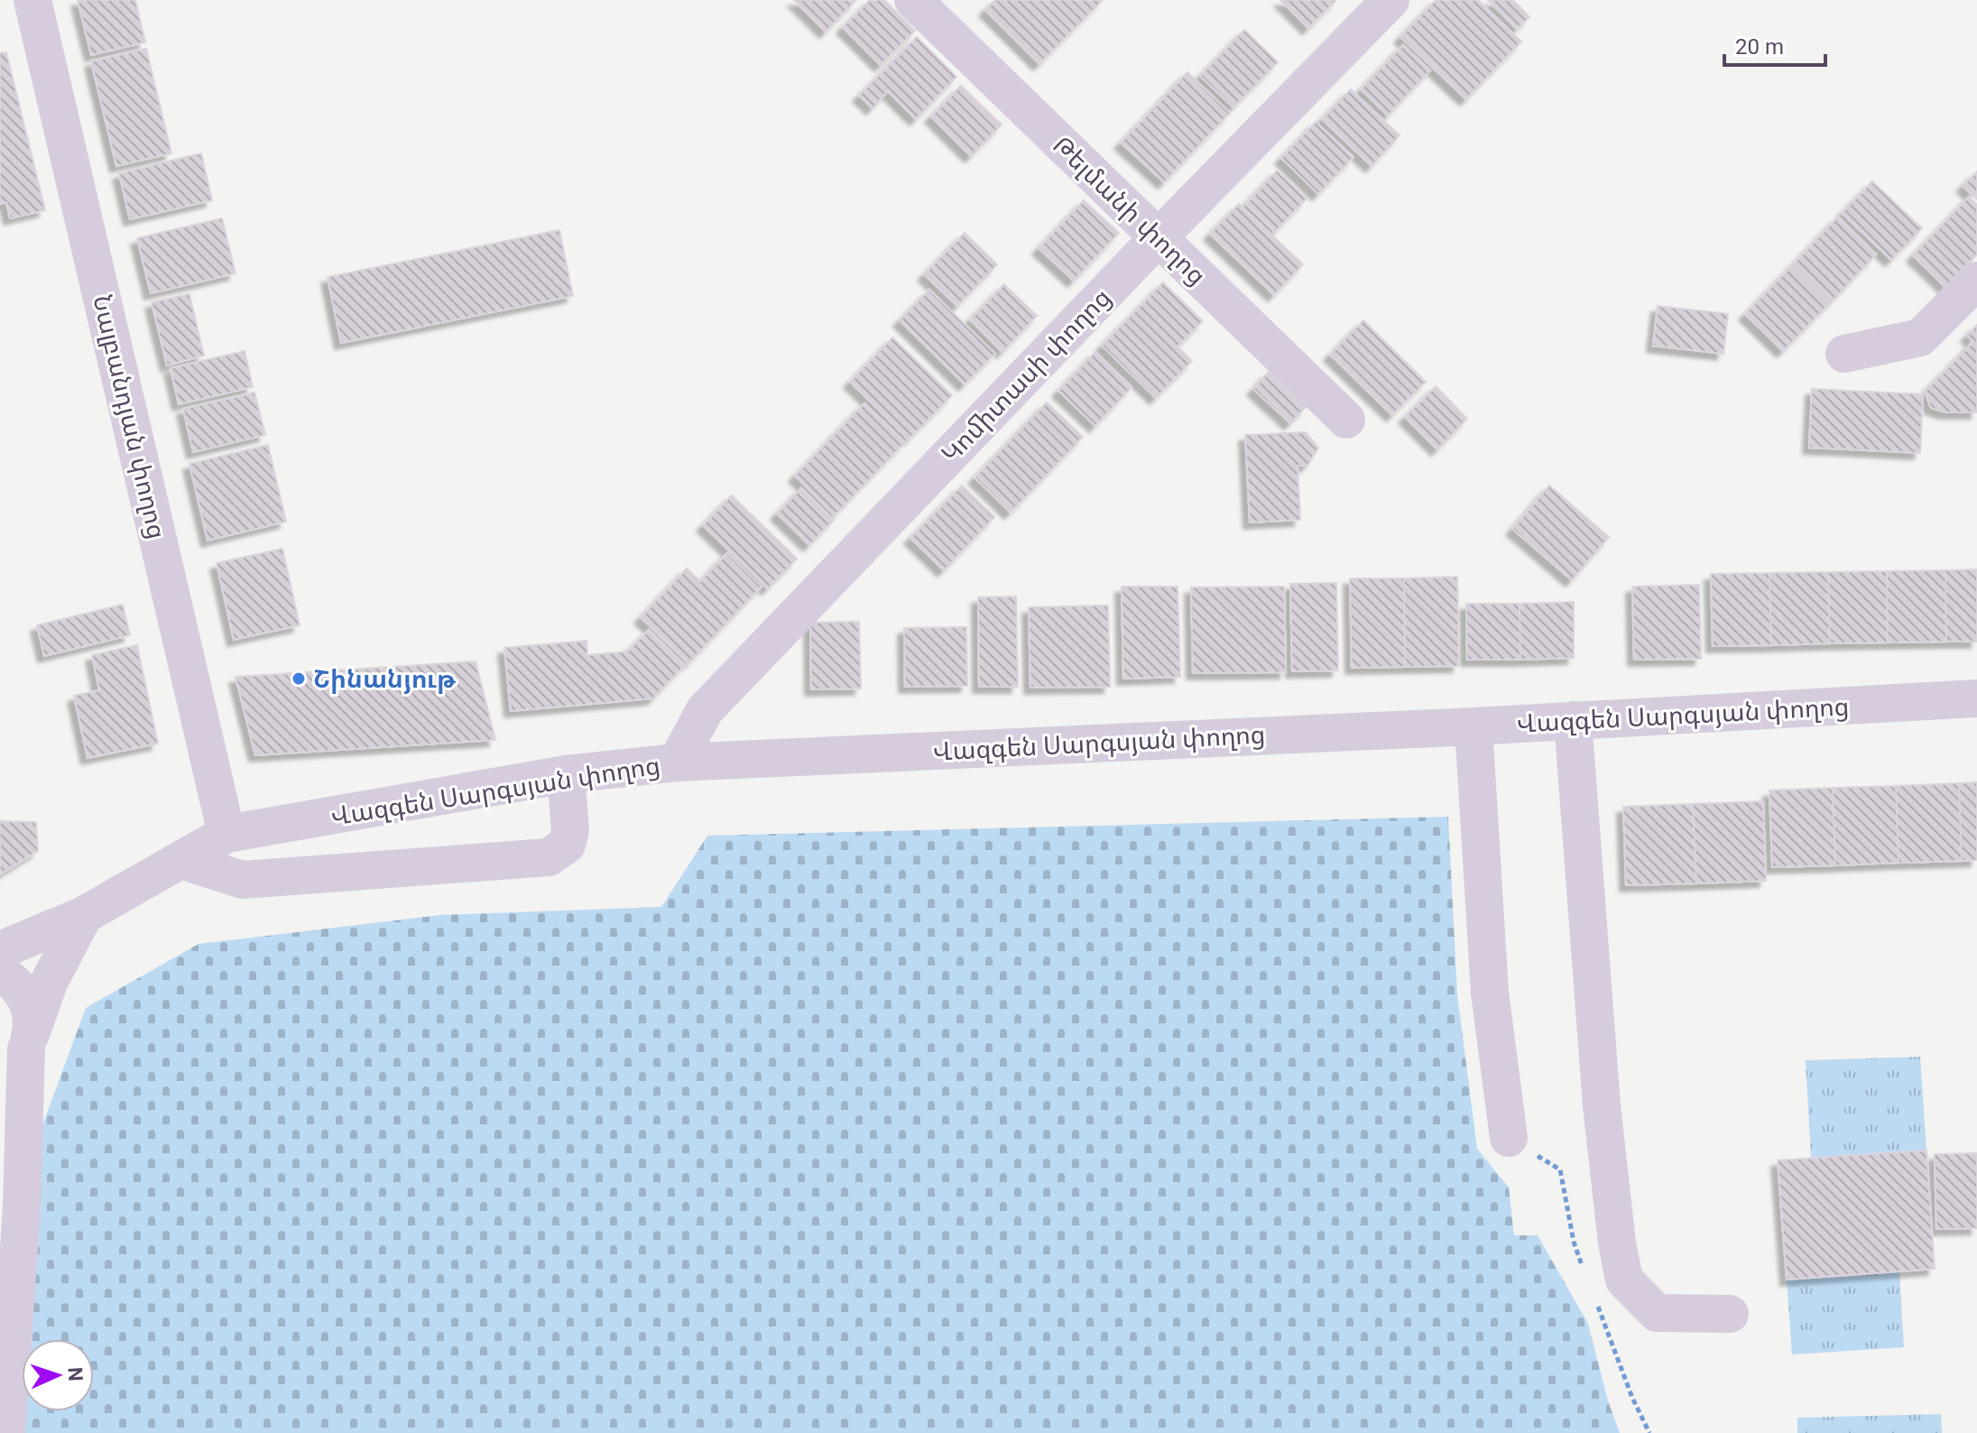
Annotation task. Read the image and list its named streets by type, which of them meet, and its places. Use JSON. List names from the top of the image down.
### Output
{
  "streets": {
    "street": [
      "Թելմանի փողոց",
      "Կոմիտասի փողոց",
      "Նալբանդյան փողոց",
      "Վազգեն Սարգսյան փողոց"
    ]
  },
  "crossings": [
    ["Թելմանի փողոց", "Կոմիտասի փողոց"],
    ["Կոմիտասի փողոց", "Վազգեն Սարգսյան փողոց"],
    ["Նալբանդյան փողոց", "Վազգեն Սարգսյան փողոց"]
  ],
  "places": ["Շինանյութ"],
  "scale_bar": "20 m",
  "north": "right"
}
